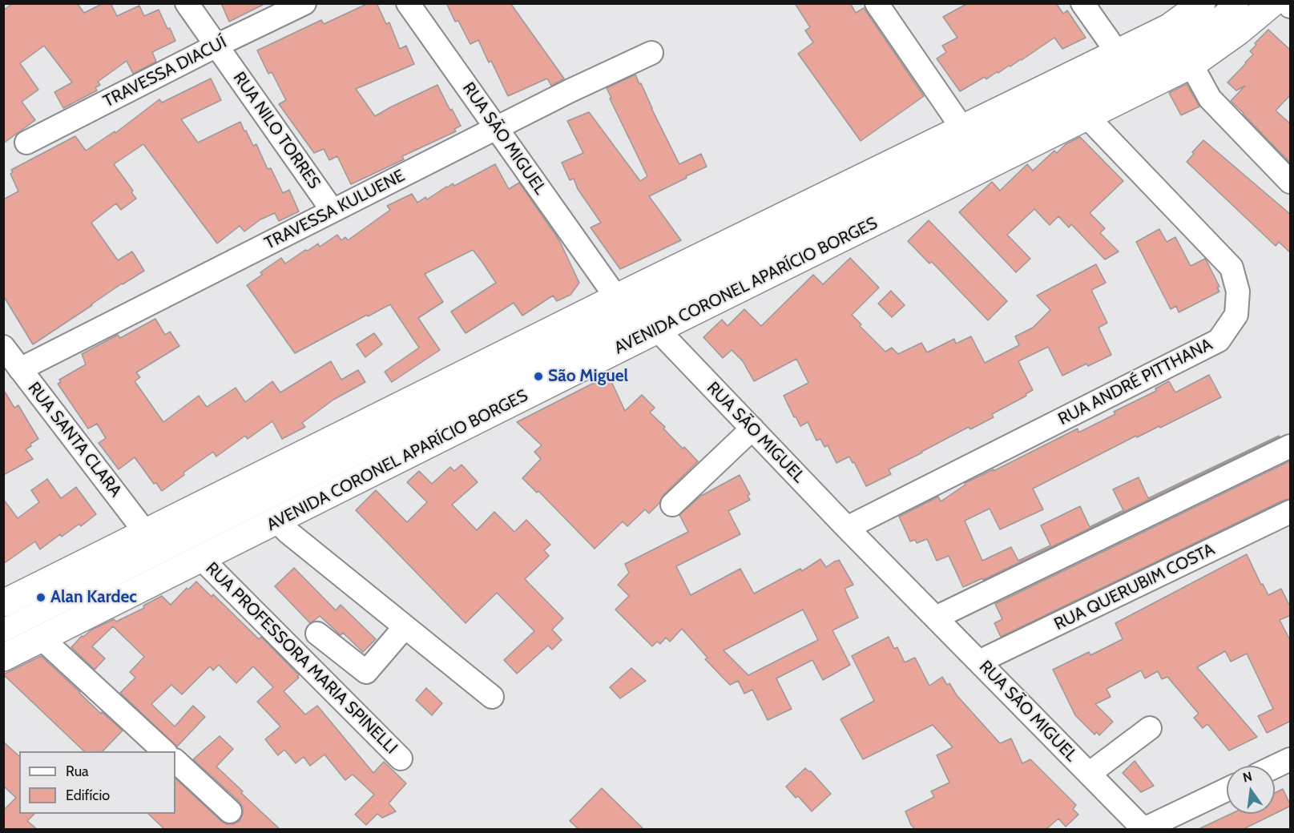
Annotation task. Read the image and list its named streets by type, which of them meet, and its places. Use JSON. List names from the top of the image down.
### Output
{
  "streets": {
    "main road": ["AVENIDA CORONEL APARÍCIO BORGES"],
    "street": [
      "TRAVESSA DIACUÍ",
      "RUA NILO TORRES",
      "RUA SÃO MIGUEL",
      "TRAVESSA KULUENE",
      "RUA ANDRÉ PITTHANA",
      "RUA SANTA CLARA",
      "RUA QUERUBIM COSTA",
      "RUA PROFESSORA MARIA SPINELLI"
    ]
  },
  "crossings": [
    ["TRAVESSA DIACUÍ", "RUA NILO TORRES"],
    ["RUA NILO TORRES", "TRAVESSA KULUENE"],
    ["RUA SÃO MIGUEL", "TRAVESSA KULUENE"],
    ["RUA SÃO MIGUEL", "AVENIDA CORONEL APARÍCIO BORGES"],
    ["RUA SÃO MIGUEL", "RUA ANDRÉ PITTHANA"],
    ["RUA SÃO MIGUEL", "RUA QUERUBIM COSTA"],
    ["TRAVESSA KULUENE", "RUA SANTA CLARA"],
    ["AVENIDA CORONEL APARÍCIO BORGES", "RUA ANDRÉ PITTHANA"],
    ["AVENIDA CORONEL APARÍCIO BORGES", "RUA PROFESSORA MARIA SPINELLI"]
  ],
  "places": ["São Miguel", "Alan Kardec"],
  "legend": ["Rua", "Edifício"],
  "north": "top"
}
